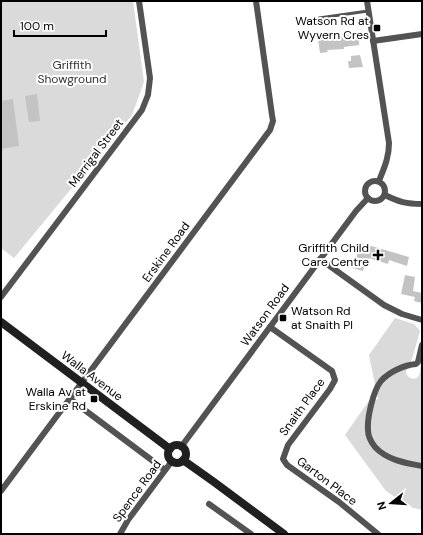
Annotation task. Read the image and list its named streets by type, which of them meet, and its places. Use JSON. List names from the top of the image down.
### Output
{
  "streets": {
    "street": [
      "Merrigal Street",
      "Erskine Road",
      "Watson Road",
      "Walla Avenue",
      "Snaith Place",
      "Garton Place",
      "Spence Road"
    ]
  },
  "crossings": [
    ["Erskine Road", "Walla Avenue"],
    ["Watson Road", "Walla Avenue"],
    ["Watson Road", "Snaith Place"],
    ["Watson Road", "Spence Road"],
    ["Walla Avenue", "Spence Road"],
    ["Snaith Place", "Garton Place"]
  ],
  "parks": ["Griffith Showground"],
  "places": {
    "transit": ["Watson Rd at Wyvern Cres", "Watson Rd at Snaith Pl", "Walla Av at Erskine Rd"],
    "health": ["Griffith Child Care Centre"]
  },
  "scale_bar": "100 m",
  "north": "left"
}
